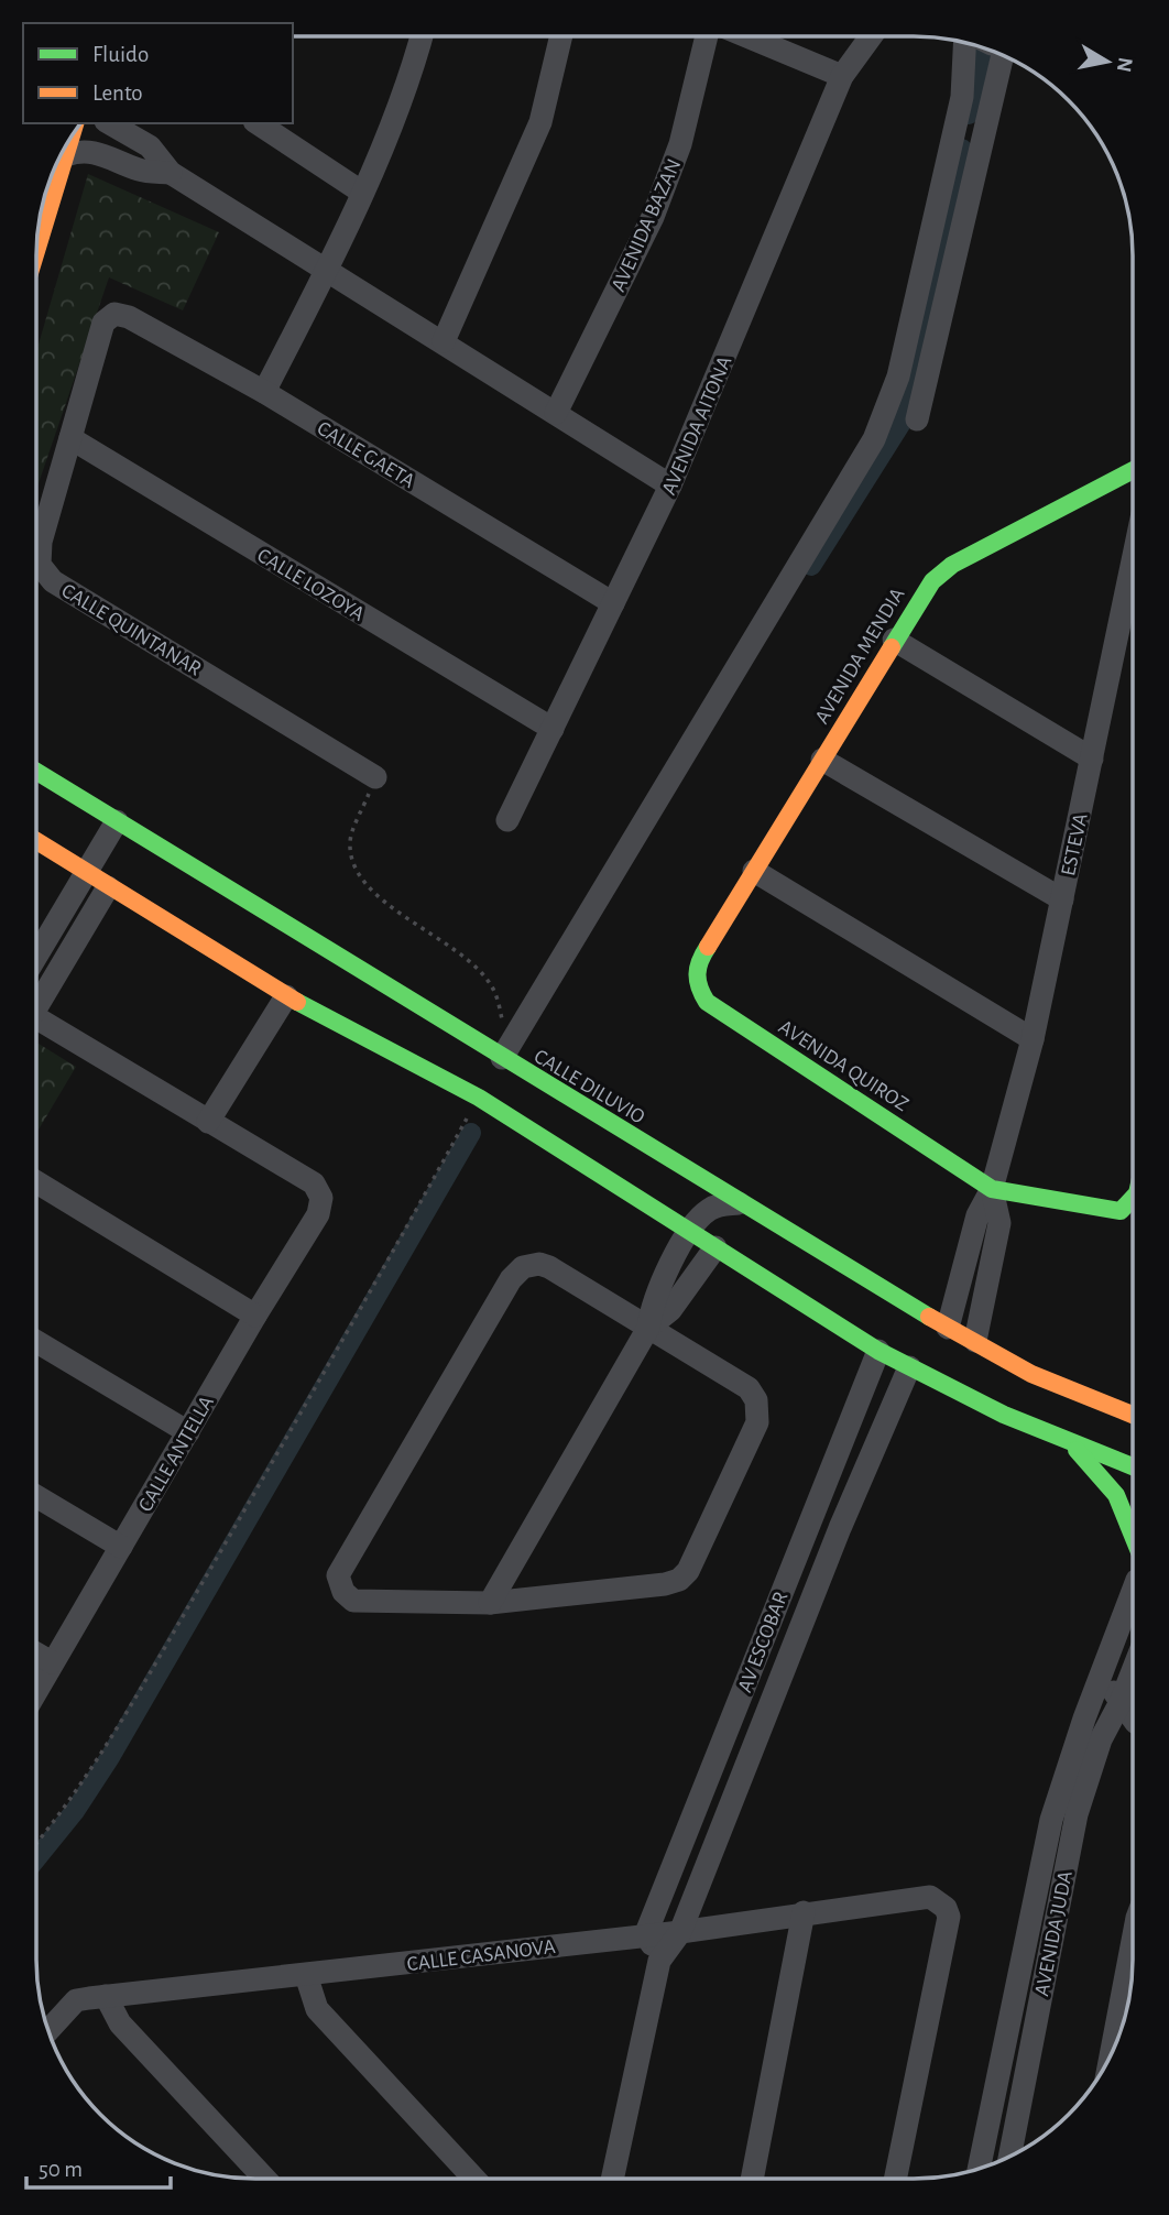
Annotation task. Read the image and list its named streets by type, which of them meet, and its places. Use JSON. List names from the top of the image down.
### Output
{
  "streets": {
    "street": [
      "AVENIDA BAZAN",
      "AVENIDA AITONA",
      "CALLE GAETA",
      "CALLE LOZOYA",
      "CALLE QUINTANAR",
      "AVENIDA MENDIA",
      "ESTEVA",
      "AVENIDA QUIROZ",
      "CALLE DILUVIO",
      "CALLE ANTELLA",
      "AV ESCOBAR",
      "AVENIDA JUDA",
      "CALLE CASANOVA"
    ]
  },
  "crossings": [
    ["AVENIDA AITONA", "CALLE GAETA"],
    ["AVENIDA AITONA", "CALLE LOZOYA"],
    ["CALLE GAETA", "CALLE QUINTANAR"],
    ["CALLE LOZOYA", "CALLE QUINTANAR"],
    ["AVENIDA MENDIA", "AVENIDA QUIROZ"],
    ["ESTEVA", "AVENIDA QUIROZ"],
    ["ESTEVA", "CALLE DILUVIO"],
    ["CALLE DILUVIO", "AV ESCOBAR"],
    ["AV ESCOBAR", "CALLE CASANOVA"]
  ],
  "legend": ["Fluido", "Lento"],
  "scale_bar": "50 m",
  "north": "right"
}
